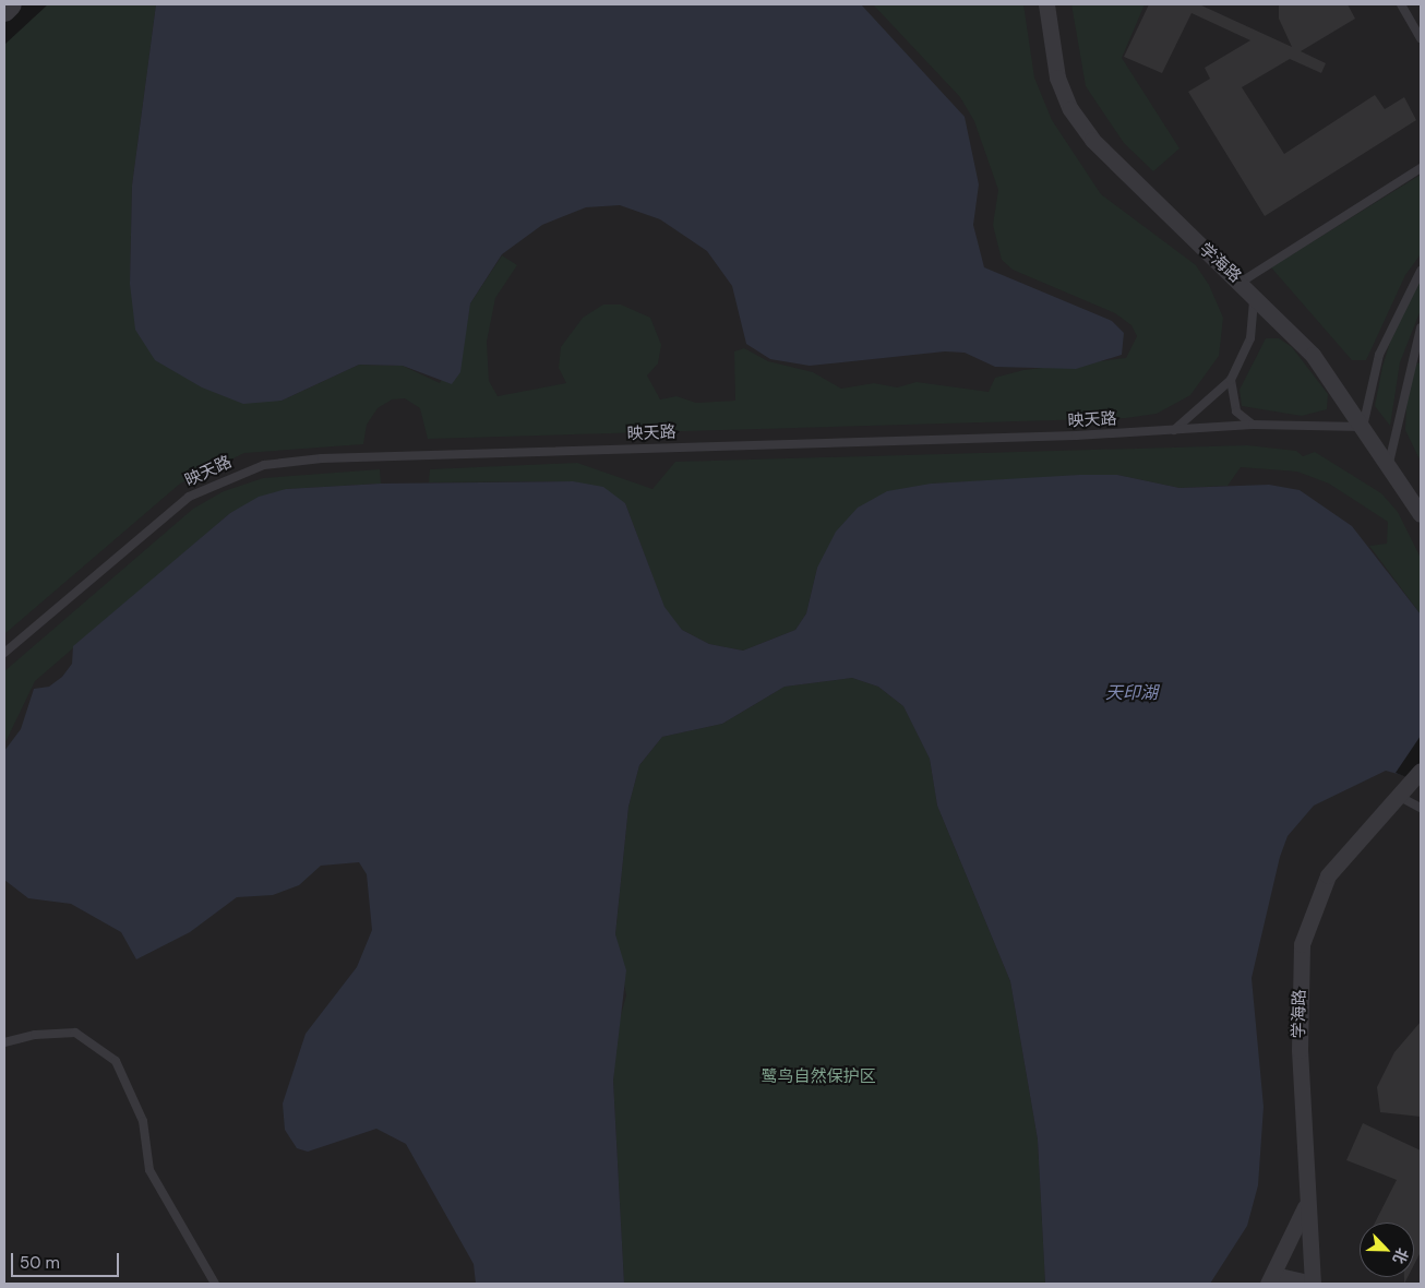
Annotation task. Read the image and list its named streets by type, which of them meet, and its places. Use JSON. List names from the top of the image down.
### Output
{
  "streets": {
    "street": ["学海路"],
    "lane": ["映天路"]
  },
  "crossings": [
    ["学海路", "映天路"]
  ],
  "water": ["天印湖"],
  "parks": ["鹭鸟自然保护区"],
  "scale_bar": "50 m",
  "north": "bottom right"
}
